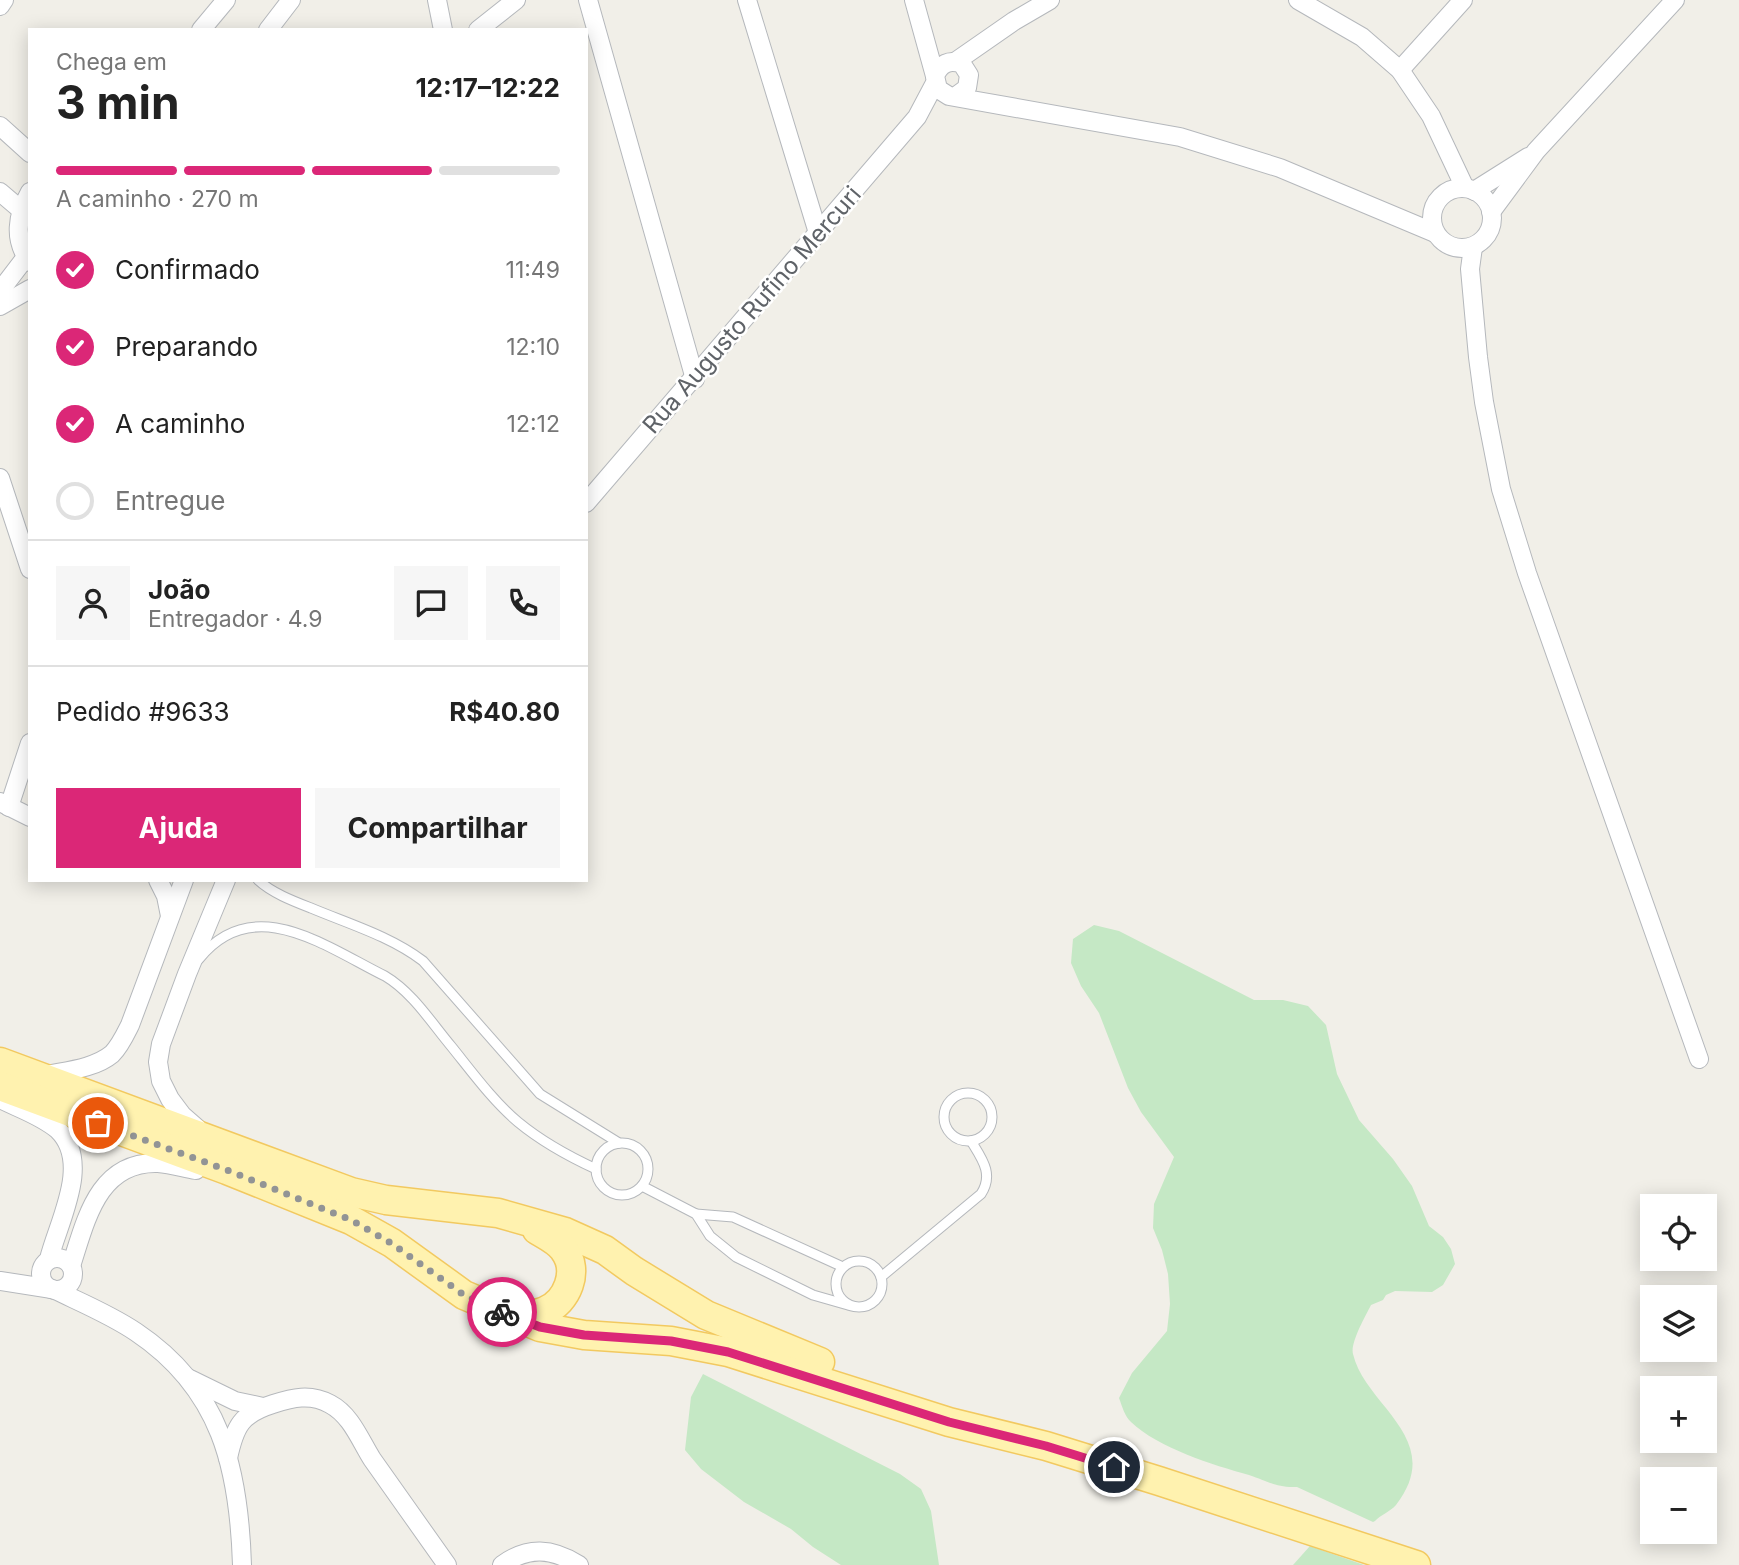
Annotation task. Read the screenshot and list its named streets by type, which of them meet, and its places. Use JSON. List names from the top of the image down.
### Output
{
  "streets": {
    "street": ["Rua Augusto Rufino Mercuri"]
  },
  "page": {
    "heading": ["3 min", "Chega em", "12:17–12:22"],
    "panel": [
      "João",
      "Entregador · 4.9",
      "Pedido #9633",
      "R$40.80"
    ],
    "bar": "A caminho · 270 m",
    "list": [
      ["Confirmado", "11:49"],
      ["Preparando", "12:10"],
      ["A caminho", "12:12"],
      "Entregue"
    ],
    "buttons": ["Ajuda", "Compartilhar"],
    "map_buttons": ["+", "−"]
  }
}
